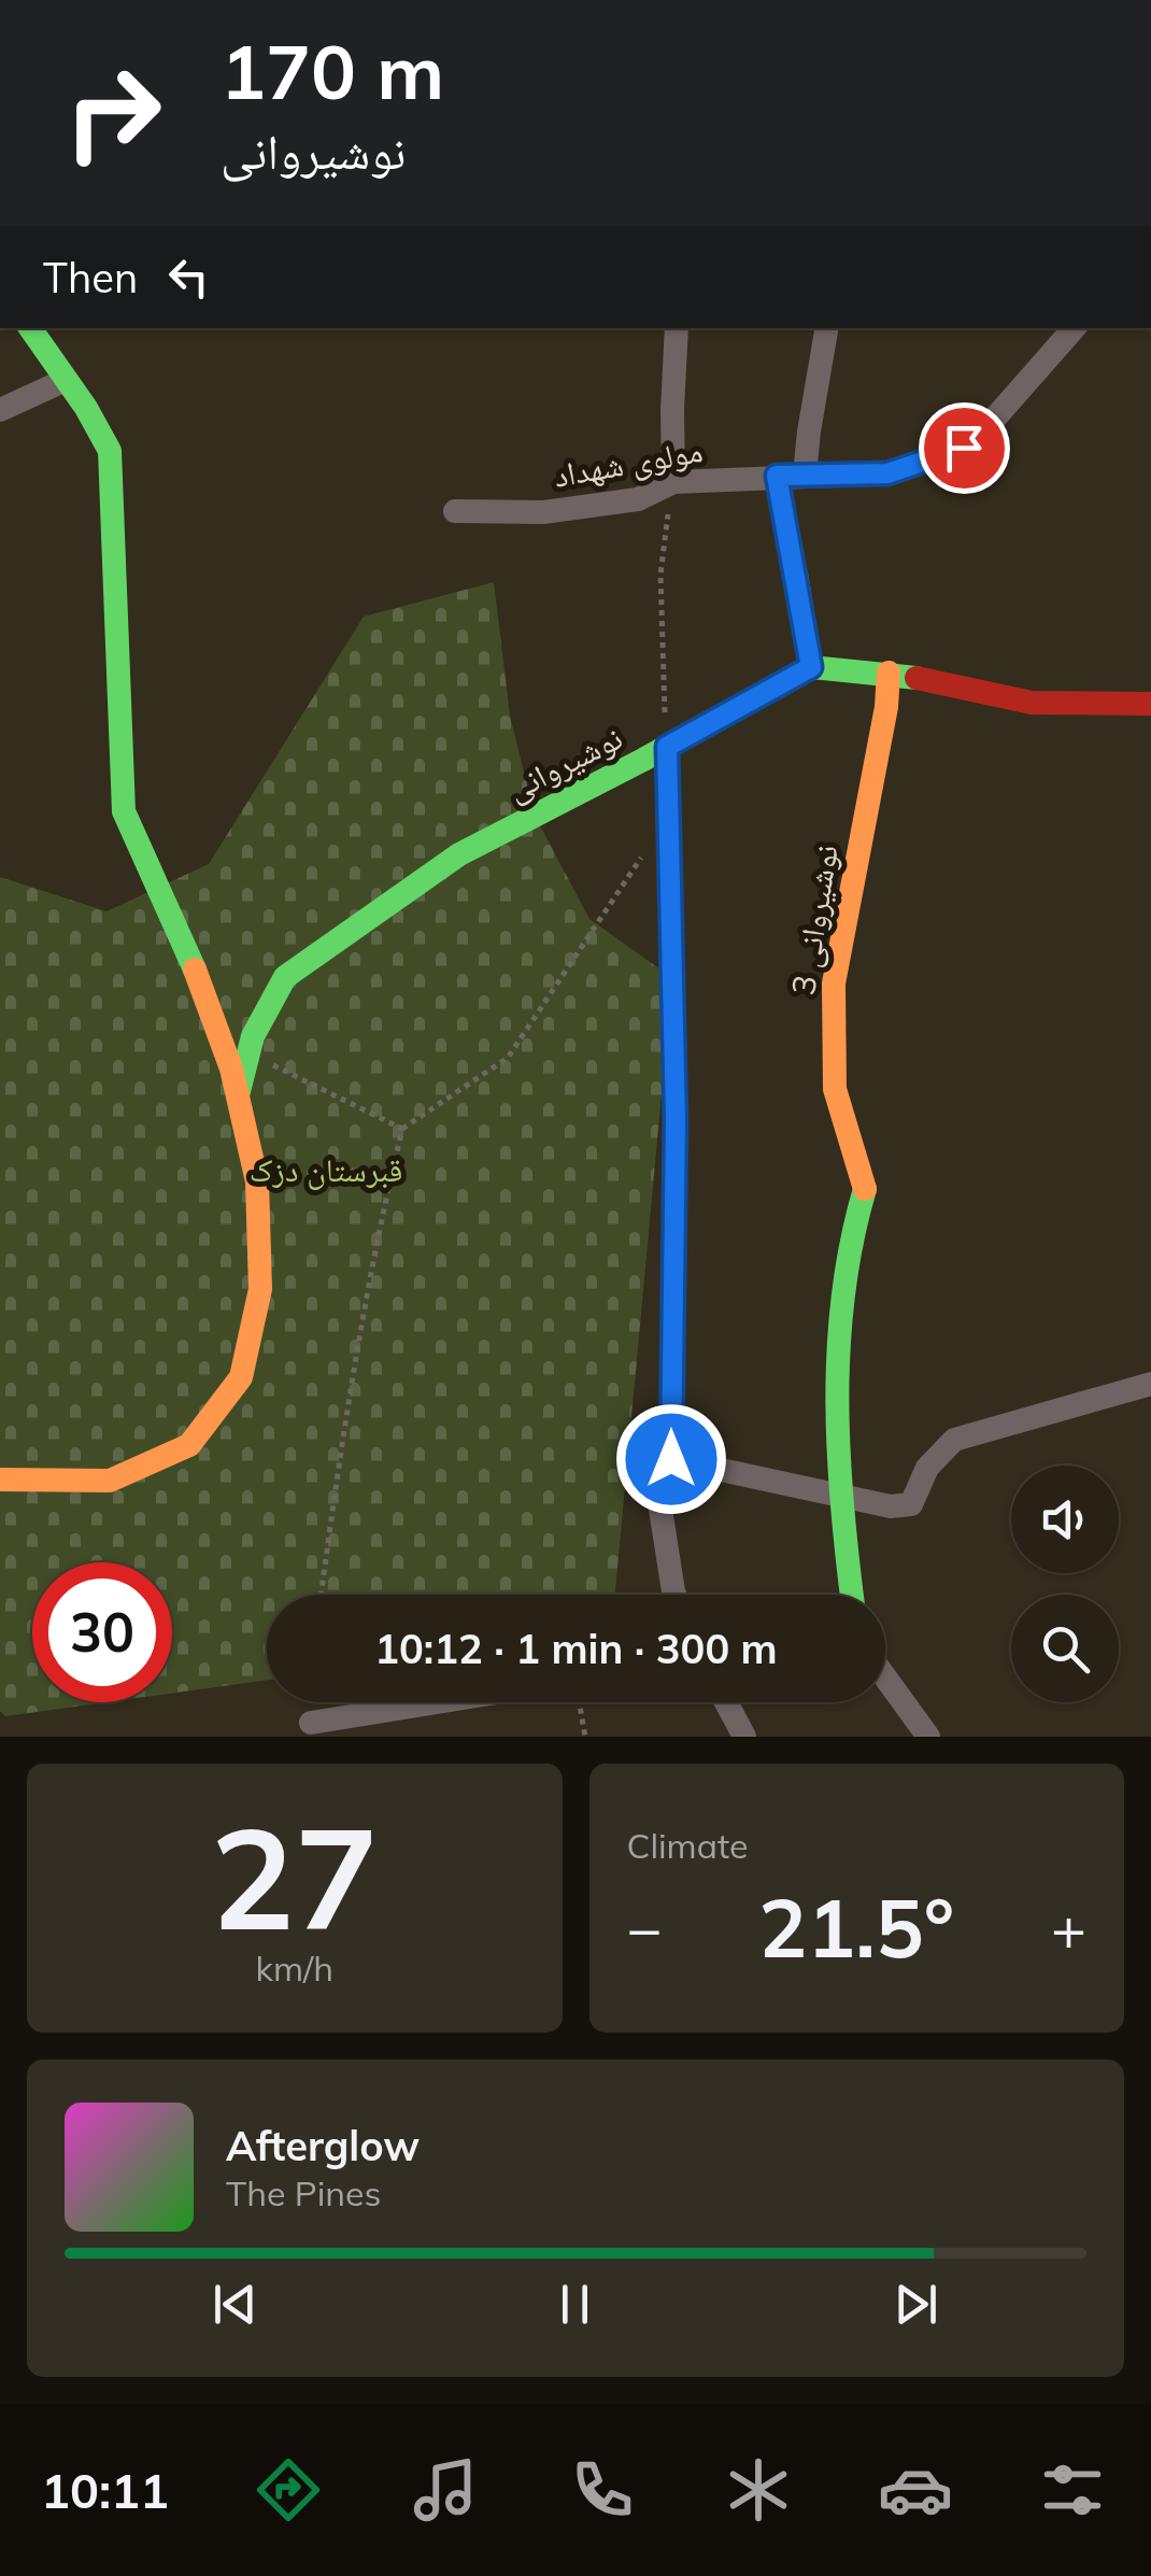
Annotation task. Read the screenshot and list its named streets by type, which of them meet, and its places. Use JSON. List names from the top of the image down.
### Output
{
  "streets": {
    "street": ["مولوی شهداد", "نوشیروانی", "نوشیروانی 3"]
  },
  "parks": ["قبرستان دزک"],
  "page": {
    "turn": ["170 m", "نوشیروانی"],
    "then": "Then",
    "limit": "30",
    "trip": "10:12 · 1 min · 300 m",
    "tile": [
      ["27", "km/h"],
      "Climate"
    ],
    "heat": ["−", "21.5°", "+"],
    "song": ["Afterglow", "The Pines"],
    "tabs": "10:11"
  }
}
